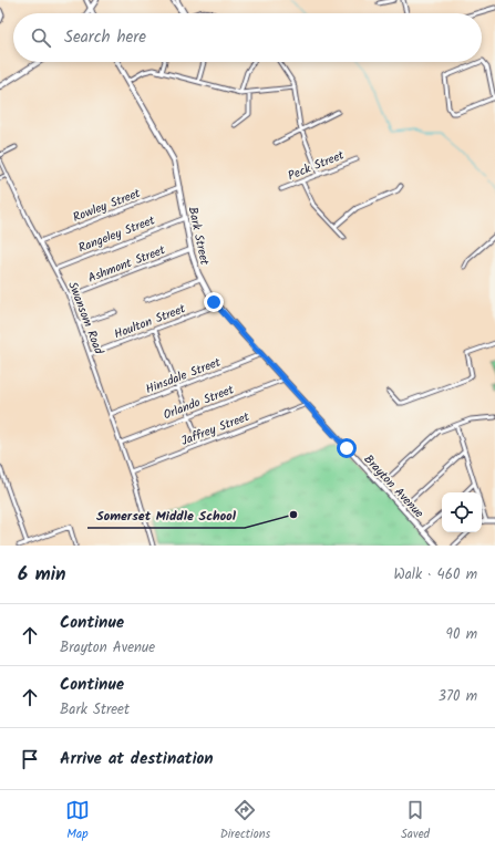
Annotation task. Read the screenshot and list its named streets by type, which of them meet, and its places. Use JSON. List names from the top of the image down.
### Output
{
  "streets": {
    "main road": ["Bark Street", "Brayton Avenue"],
    "street": [
      "Peck Street",
      "Rowley Street",
      "Rangeley Street",
      "Ashmont Street",
      "Swansom Road",
      "Houlton Street",
      "Hinsdale Street",
      "Orlando Street",
      "Jaffrey Street"
    ]
  },
  "crossings": [
    ["Rowley Street", "Bark Street"],
    ["Rowley Street", "Swansom Road"],
    ["Rangeley Street", "Bark Street"],
    ["Rangeley Street", "Swansom Road"],
    ["Bark Street", "Ashmont Street"],
    ["Bark Street", "Houlton Street"],
    ["Bark Street", "Hinsdale Street"],
    ["Bark Street", "Orlando Street"],
    ["Bark Street", "Jaffrey Street"],
    ["Bark Street", "Brayton Avenue"],
    ["Ashmont Street", "Swansom Road"],
    ["Swansom Road", "Houlton Street"],
    ["Swansom Road", "Hinsdale Street"],
    ["Swansom Road", "Orlando Street"],
    ["Swansom Road", "Jaffrey Street"]
  ],
  "places": ["Somerset Middle School"],
  "page": {
    "search": "Search here",
    "heading": ["6 min", "Walk · 460 m"],
    "list": [
      ["Continue", "Brayton Avenue", "90 m"],
      ["Continue", "Bark Street", "370 m"],
      "Arrive at destination"
    ],
    "nav": ["Map", "Directions", "Saved"]
  }
}
